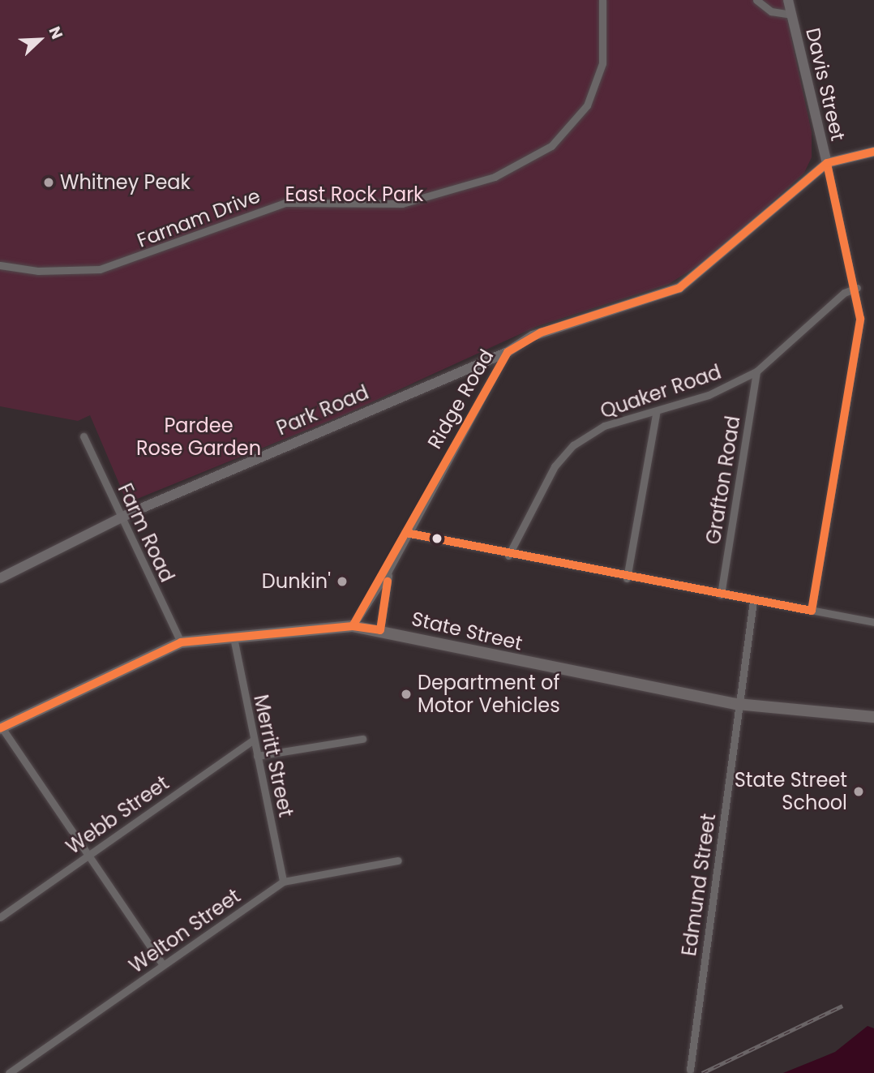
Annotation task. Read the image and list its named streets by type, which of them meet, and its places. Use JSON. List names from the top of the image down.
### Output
{
  "streets": {
    "main road": [
      "Davis Street",
      "Ridge Road",
      "Park Road",
      "State Street"
    ],
    "street": [
      "Farnam Drive",
      "Quaker Road",
      "Grafton Road",
      "Farm Road",
      "Merritt Street",
      "Webb Street",
      "Edmund Street",
      "Welton Street"
    ]
  },
  "crossings": [
    ["Davis Street", "Quaker Road"],
    ["Davis Street", "Ridge Road"],
    ["Quaker Road", "Grafton Road"],
    ["Ridge Road", "Park Road"],
    ["Ridge Road", "State Street"],
    ["Park Road", "Farm Road"],
    ["Farm Road", "State Street"],
    ["State Street", "Merritt Street"],
    ["State Street", "Edmund Street"],
    ["Merritt Street", "Webb Street"],
    ["Merritt Street", "Welton Street"]
  ],
  "parks": ["East Rock Park", "Pardee Rose Garden"],
  "places": [
    "Whitney Peak",
    "Dunkin'",
    "Department of Motor Vehicles",
    "State Street School"
  ],
  "north": "top right"
}
